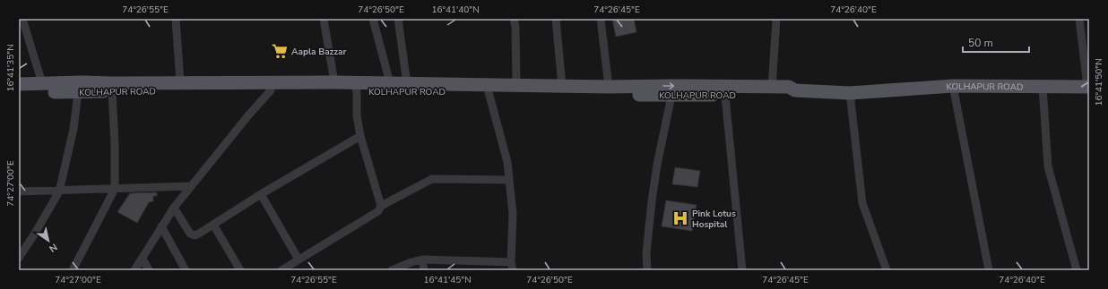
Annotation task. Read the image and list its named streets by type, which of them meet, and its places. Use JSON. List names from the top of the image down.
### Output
{
  "streets": {
    "main road": ["KOLHAPUR ROAD"]
  },
  "places": {
    "supermarket": ["Aapla Bazzar"],
    "hospital": ["Pink Lotus Hospital"]
  },
  "scale_bar": "50 m",
  "north": "bottom right",
  "coordinates": [
    "74°26'55\"E",
    "74°26'50\"E",
    "16°41'40\"N",
    "74°26'45\"E",
    "74°26'40\"E",
    "16°41'35\"N",
    "16°41'50\"N",
    "74°27'00\"E",
    "16°41'45\"N"
  ]
}
